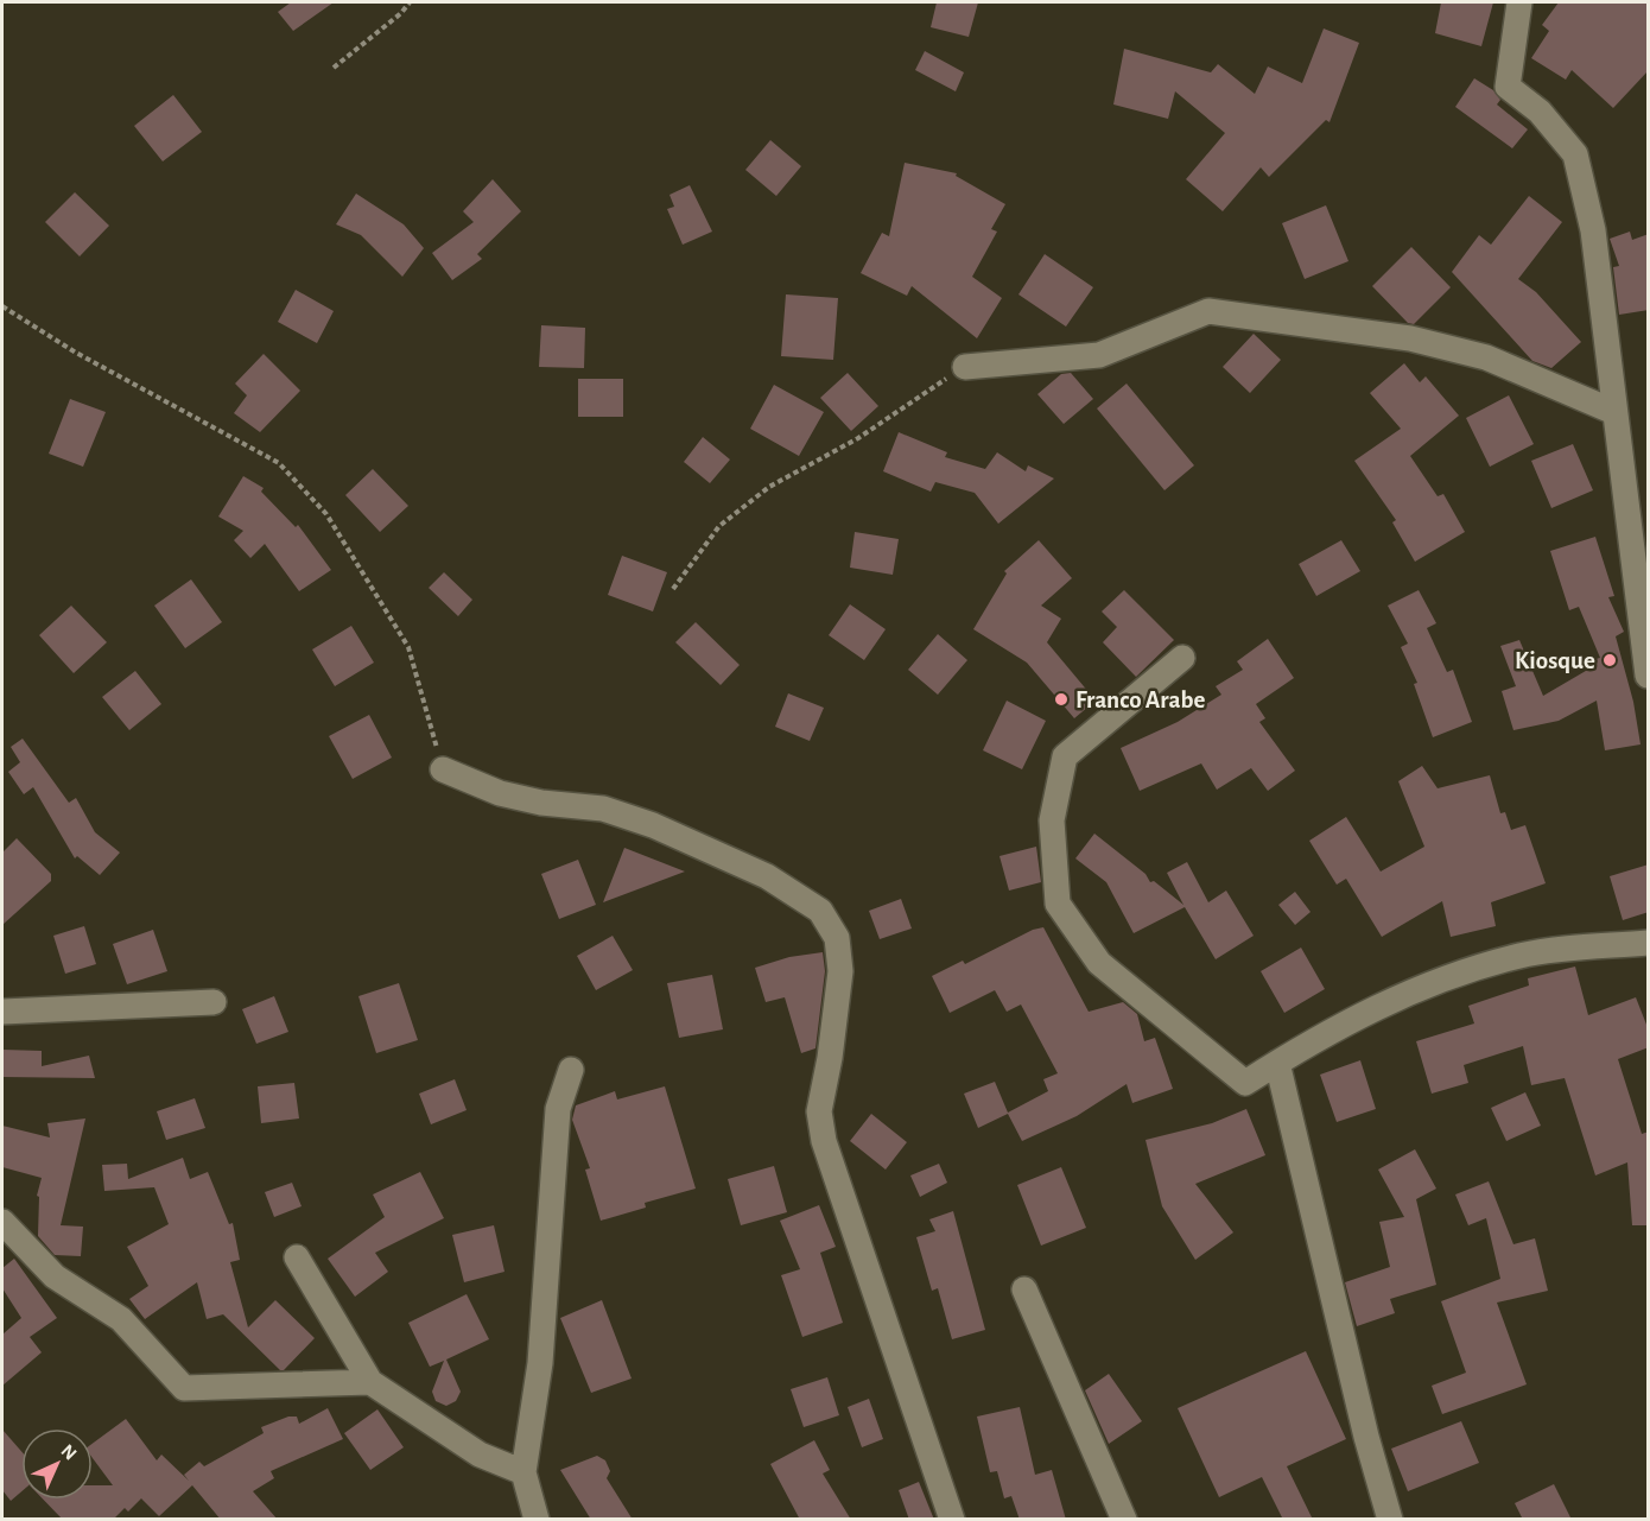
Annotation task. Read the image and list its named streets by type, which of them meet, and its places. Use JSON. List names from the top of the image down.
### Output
{
  "places": ["Kiosque", "Franco Arabe"],
  "north": "top right"
}
